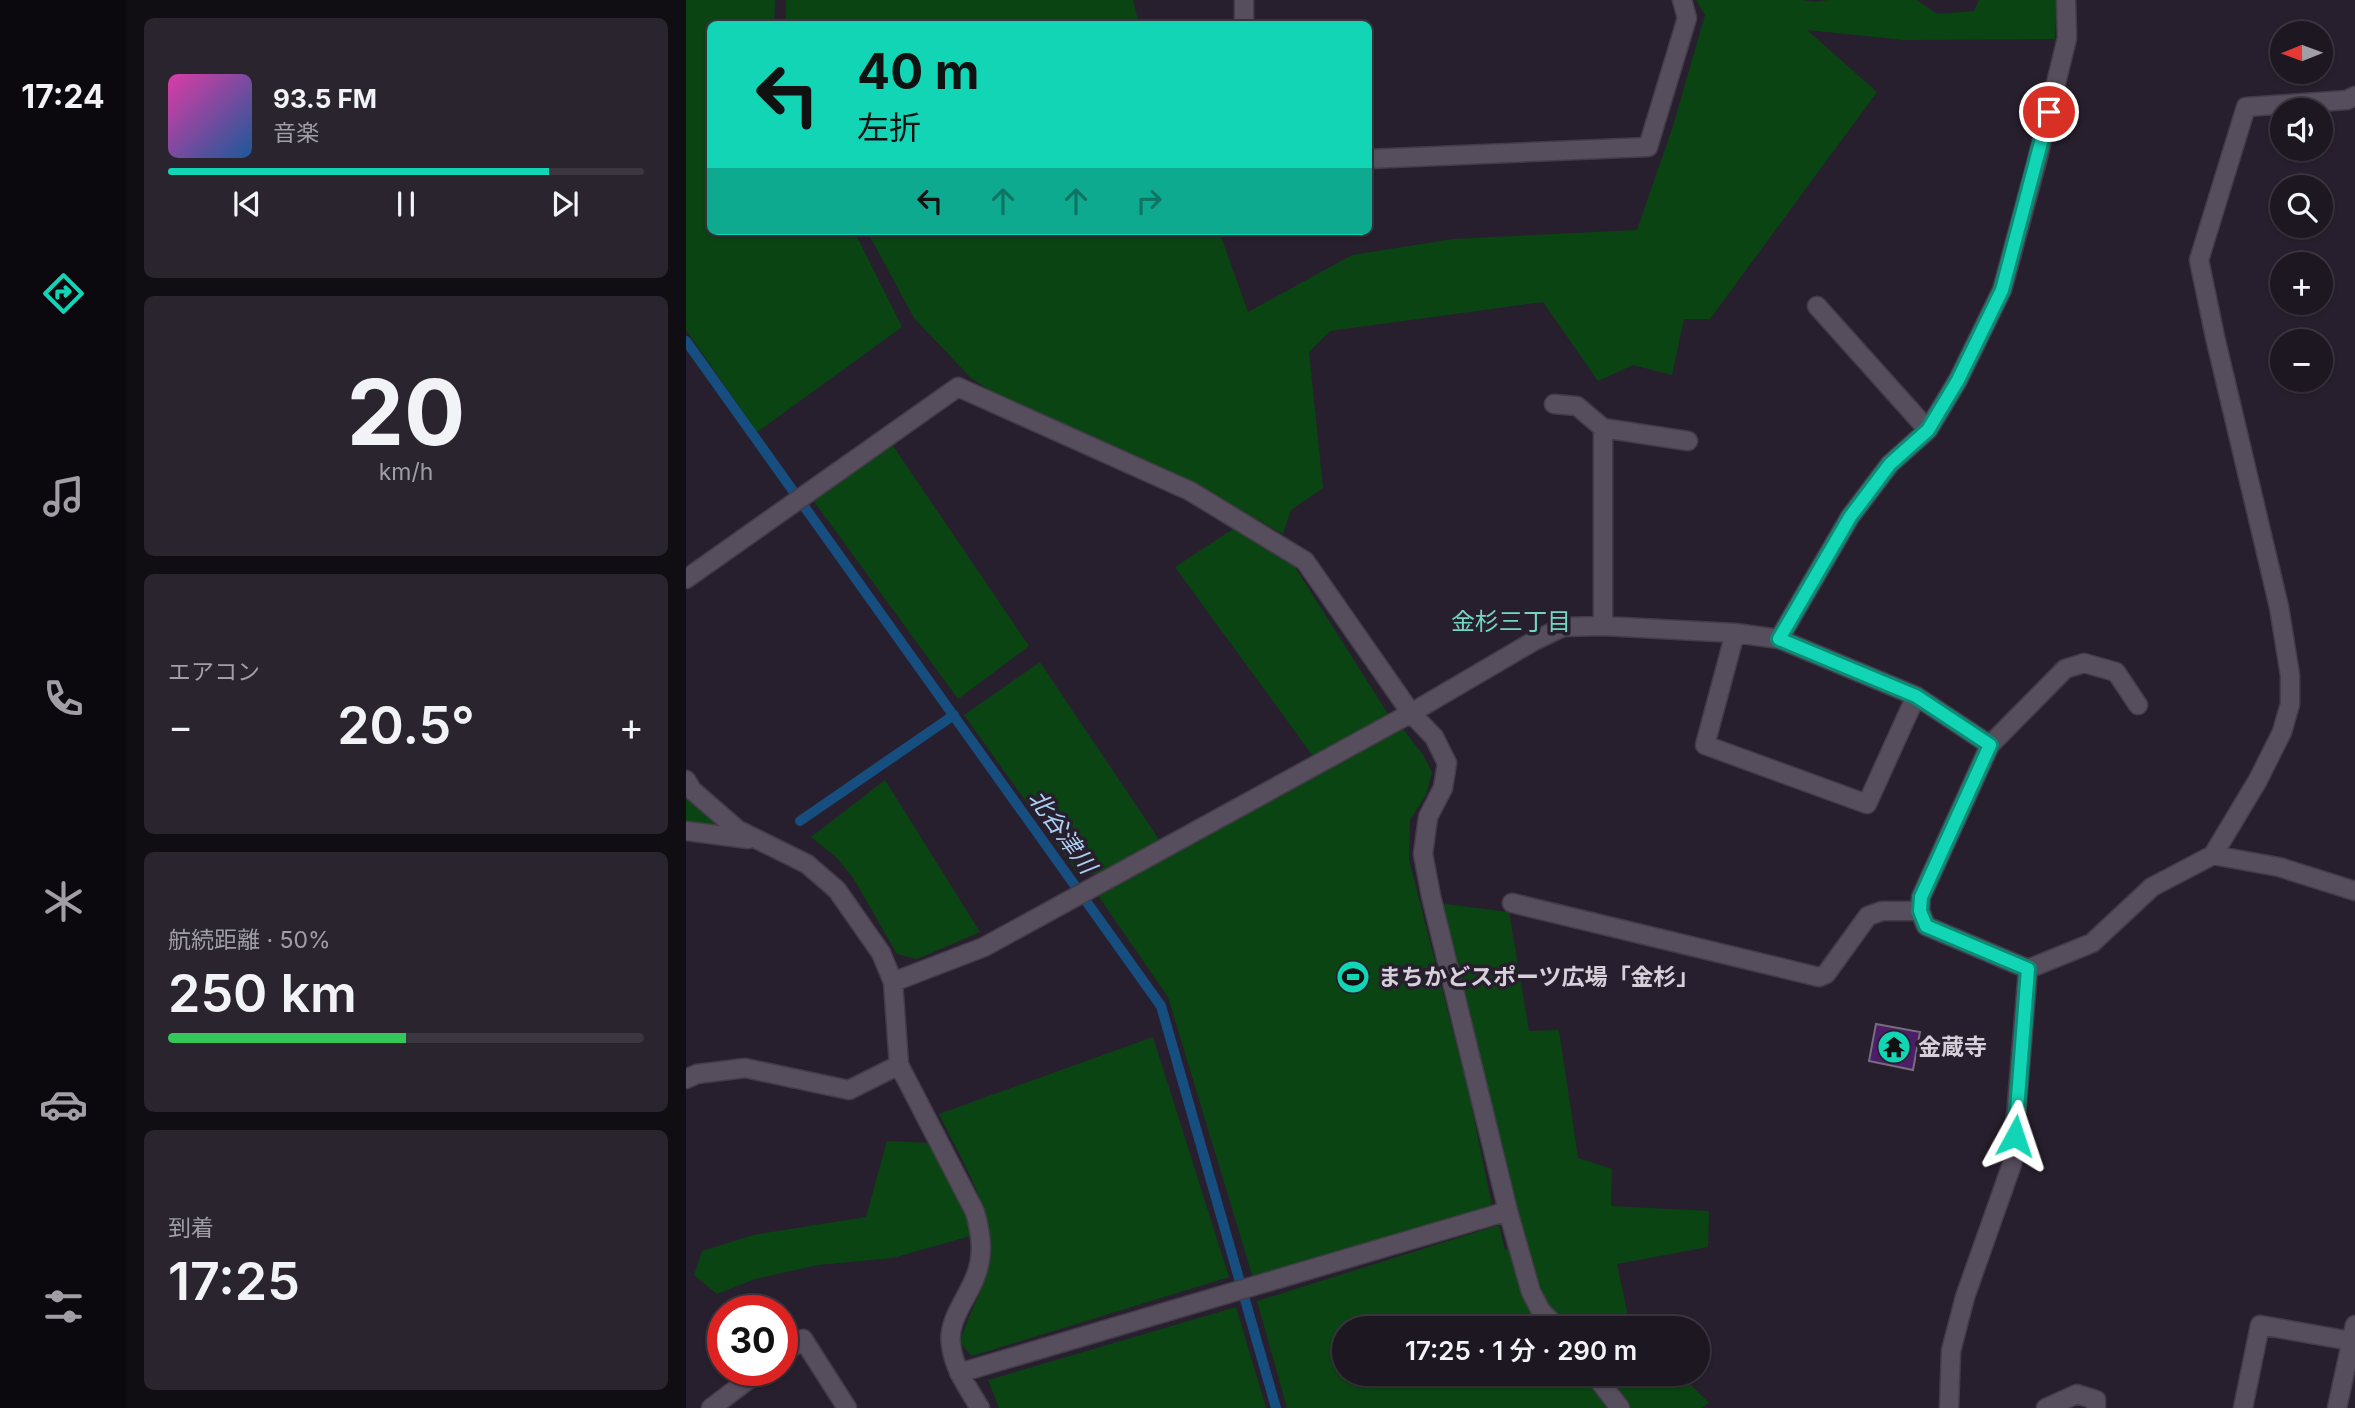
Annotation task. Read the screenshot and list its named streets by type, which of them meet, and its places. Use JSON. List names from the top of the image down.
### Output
{
  "districts": ["金杉三丁目"],
  "water": ["北谷津川"],
  "places": {
    "sports": ["まちかどスポーツ広場「金杉」"],
    "temple": ["金蔵寺"]
  },
  "north": "left",
  "page": {
    "tabs": "17:24",
    "map_buttons": ["+", "−"],
    "turn": ["40 m", "左折"],
    "song": ["93.5 FM", "音楽"],
    "tile": [
      ["20", "km/h"],
      "エアコン",
      ["航続距離 · 50%", "250 km"],
      ["到着", "17:25"]
    ],
    "heat": ["−", "20.5°", "+"],
    "limit": "30",
    "trip": "17:25 · 1 分 · 290 m"
  }
}
